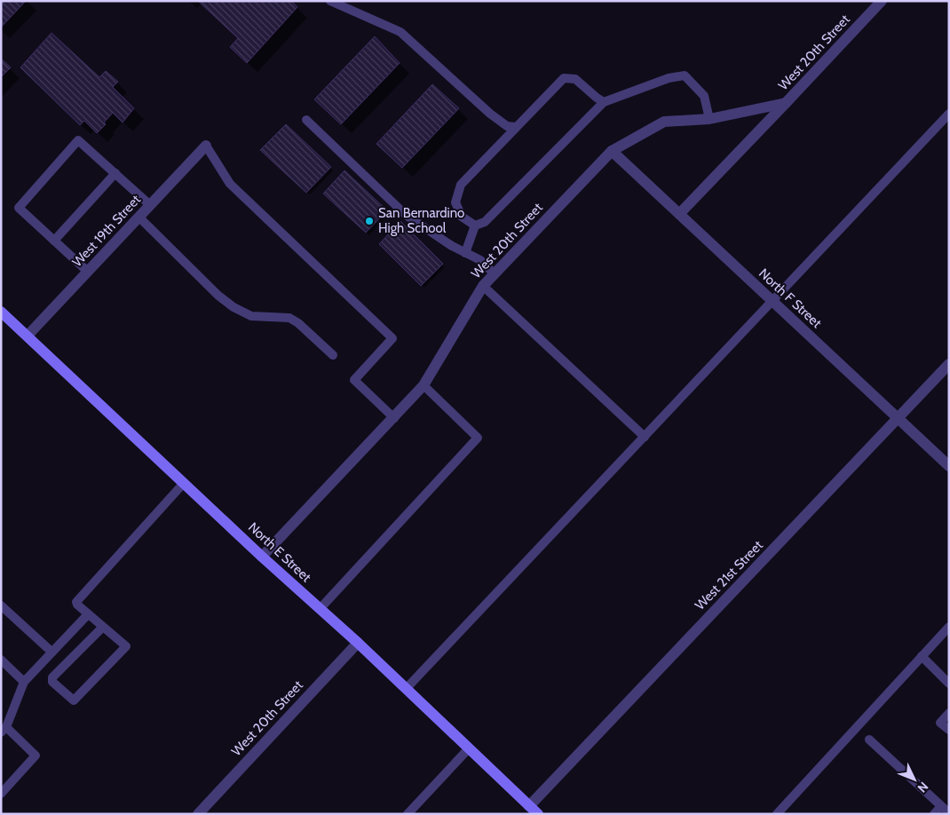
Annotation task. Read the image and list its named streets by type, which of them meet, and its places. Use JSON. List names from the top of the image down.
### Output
{
  "streets": {
    "main road": ["North E Street"],
    "street": [
      "West 20th Street",
      "West 19th Street",
      "North F Street",
      "West 21st Street"
    ]
  },
  "crossings": [
    ["West 20th Street", "North F Street"],
    ["West 20th Street", "North E Street"],
    ["West 19th Street", "North E Street"],
    ["North F Street", "West 21st Street"],
    ["North E Street", "West 21st Street"]
  ],
  "places": ["San Bernardino High School"],
  "north": "bottom right"
}
